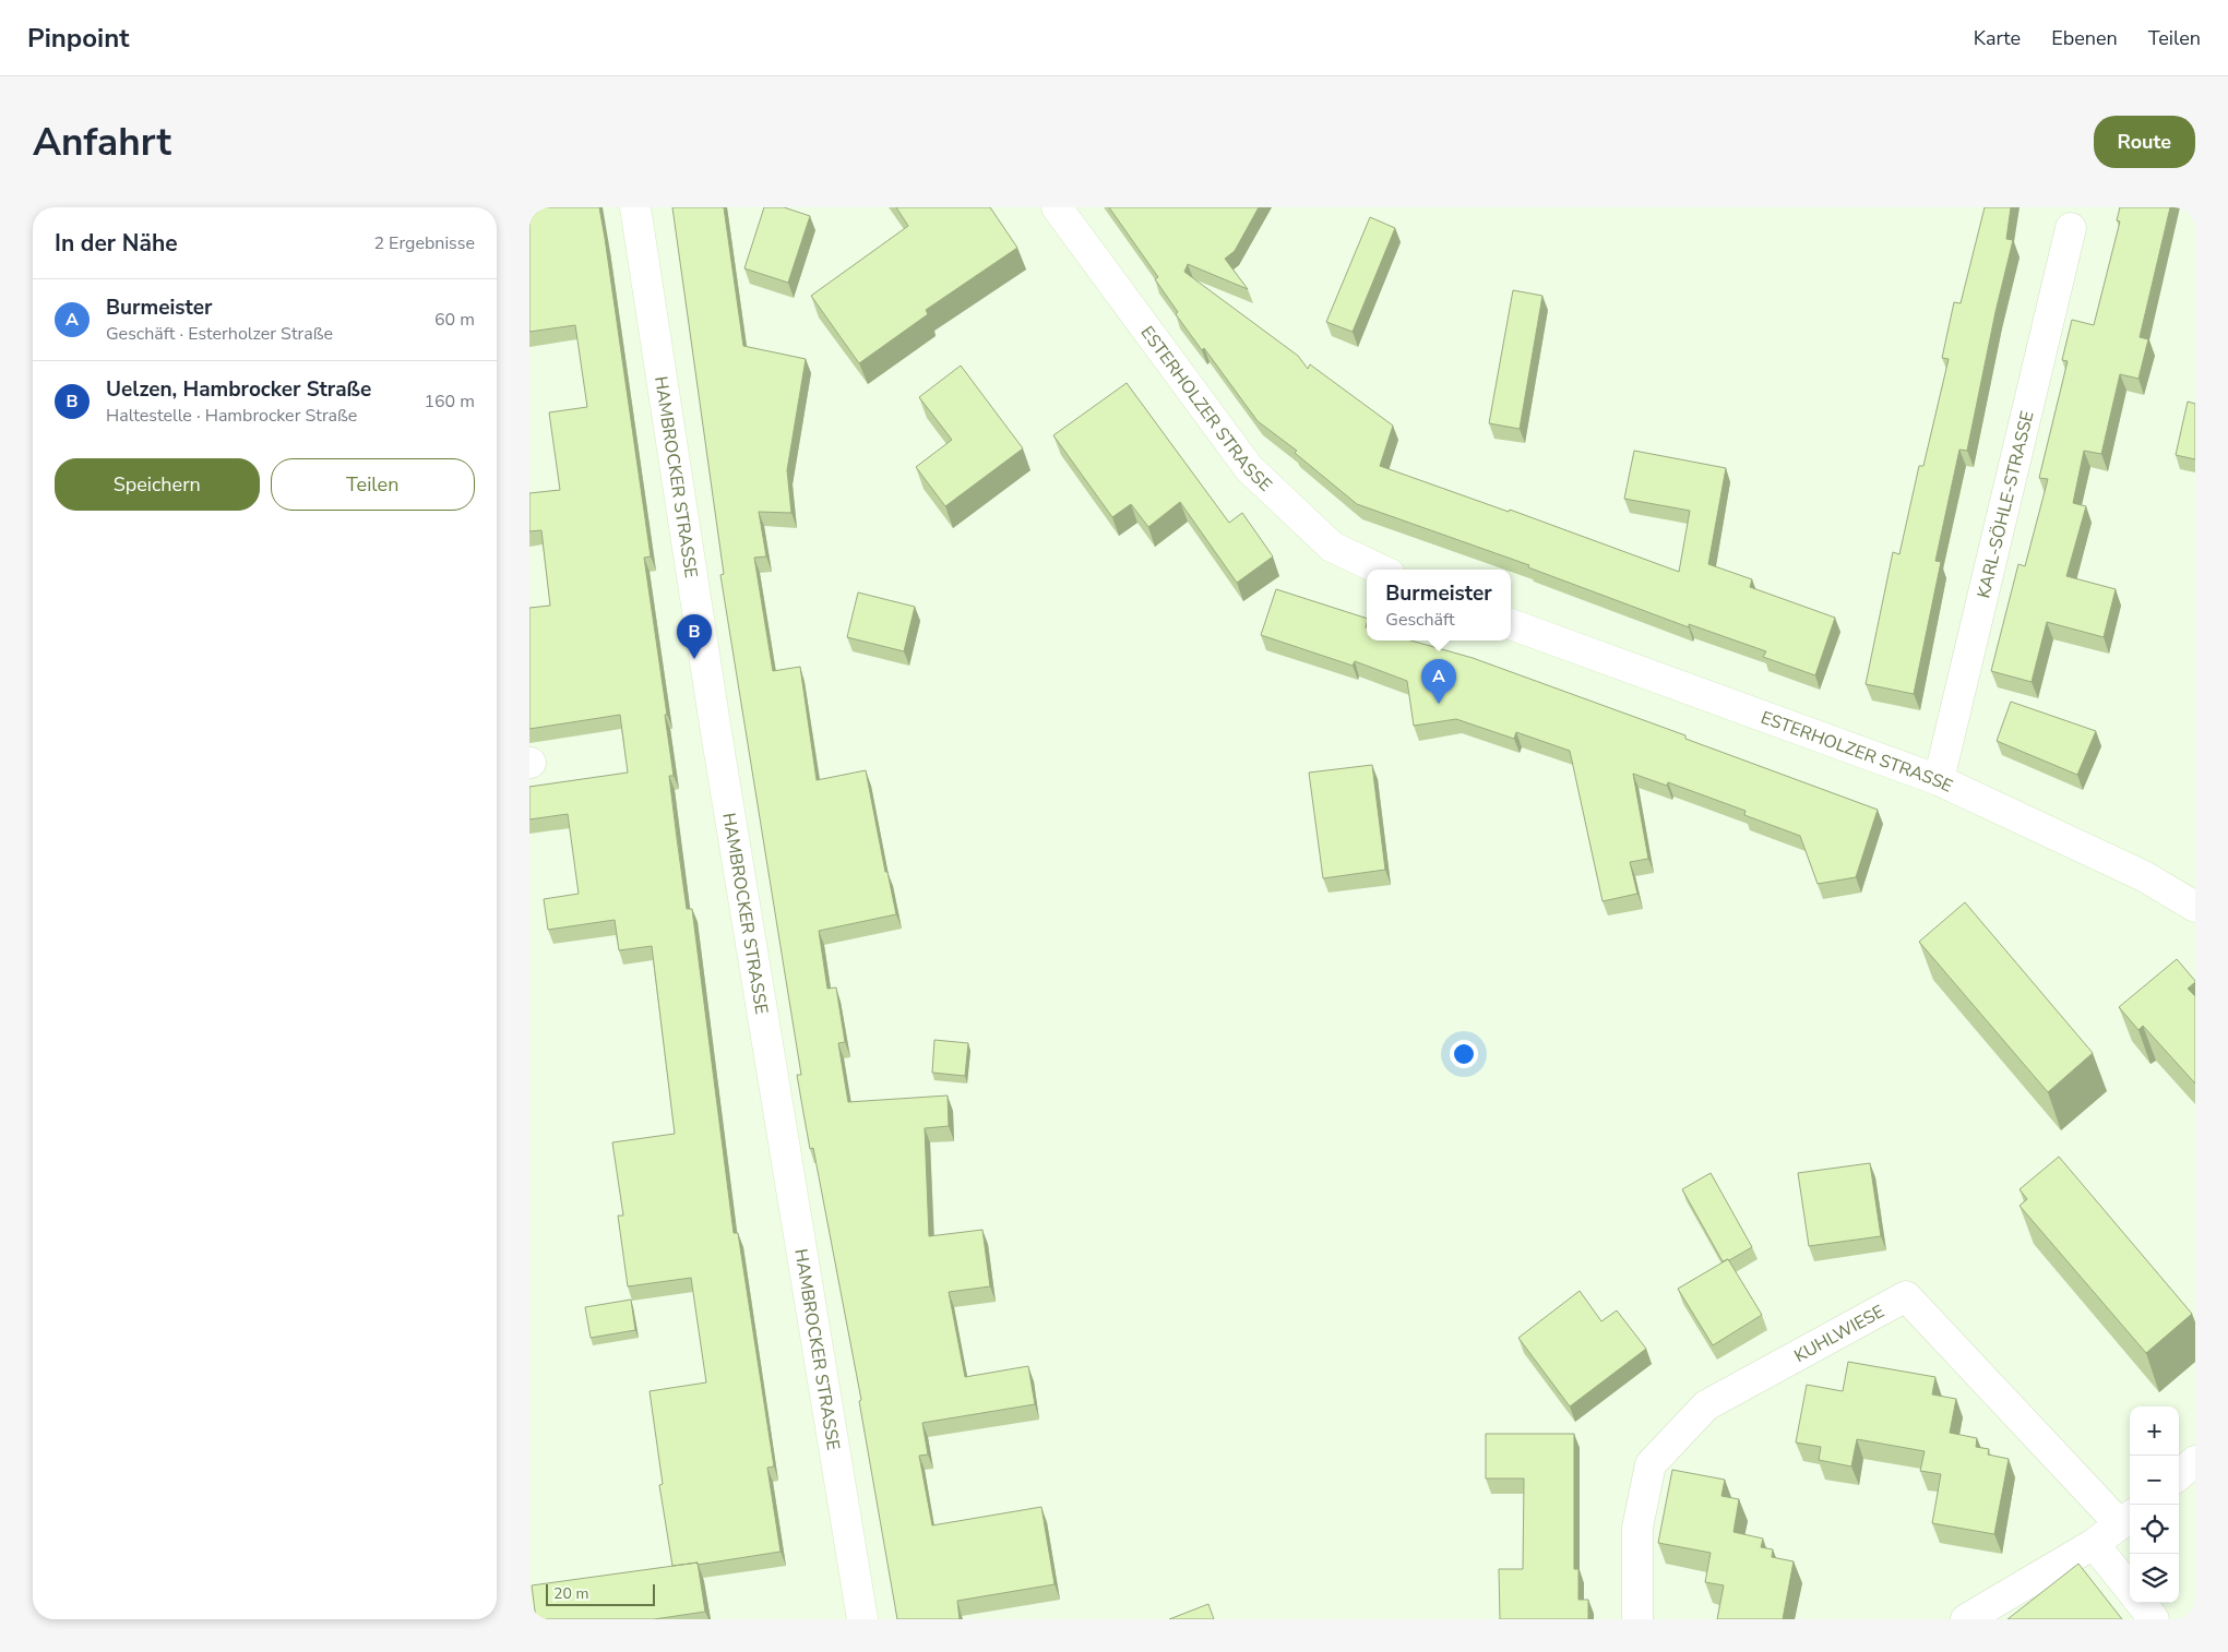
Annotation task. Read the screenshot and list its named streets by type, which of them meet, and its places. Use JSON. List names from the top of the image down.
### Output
{
  "streets": {
    "street": [
      "ESTERHOLZER STRASSE",
      "HAMBROCKER STRASSE",
      "KARL-SÖHLE-STRASSE",
      "KUHLWIESE"
    ]
  },
  "crossings": [
    ["ESTERHOLZER STRASSE", "KARL-SÖHLE-STRASSE"]
  ],
  "scale_bar": "20 m",
  "page": {
    "header": "Pinpoint",
    "nav": ["Karte", "Ebenen", "Teilen"],
    "buttons": [
      "Route",
      ["Speichern", "Teilen"]
    ],
    "title": "Anfahrt",
    "heading": ["In der Nähe", "2 Ergebnisse"],
    "list": [
      {
        "mark": "A",
        "name": "Burmeister",
        "note": "Geschäft · Esterholzer Straße",
        "value": "60 m"
      },
      {
        "mark": "B",
        "name": "Uelzen, Hambrocker Straße",
        "note": "Haltestelle · Hambrocker Straße",
        "value": "160 m"
      }
    ],
    "popup": ["Burmeister", "Geschäft"],
    "pins": ["B", "A"],
    "map_buttons": ["+", "−"],
    "scale": "20 m"
  }
}
